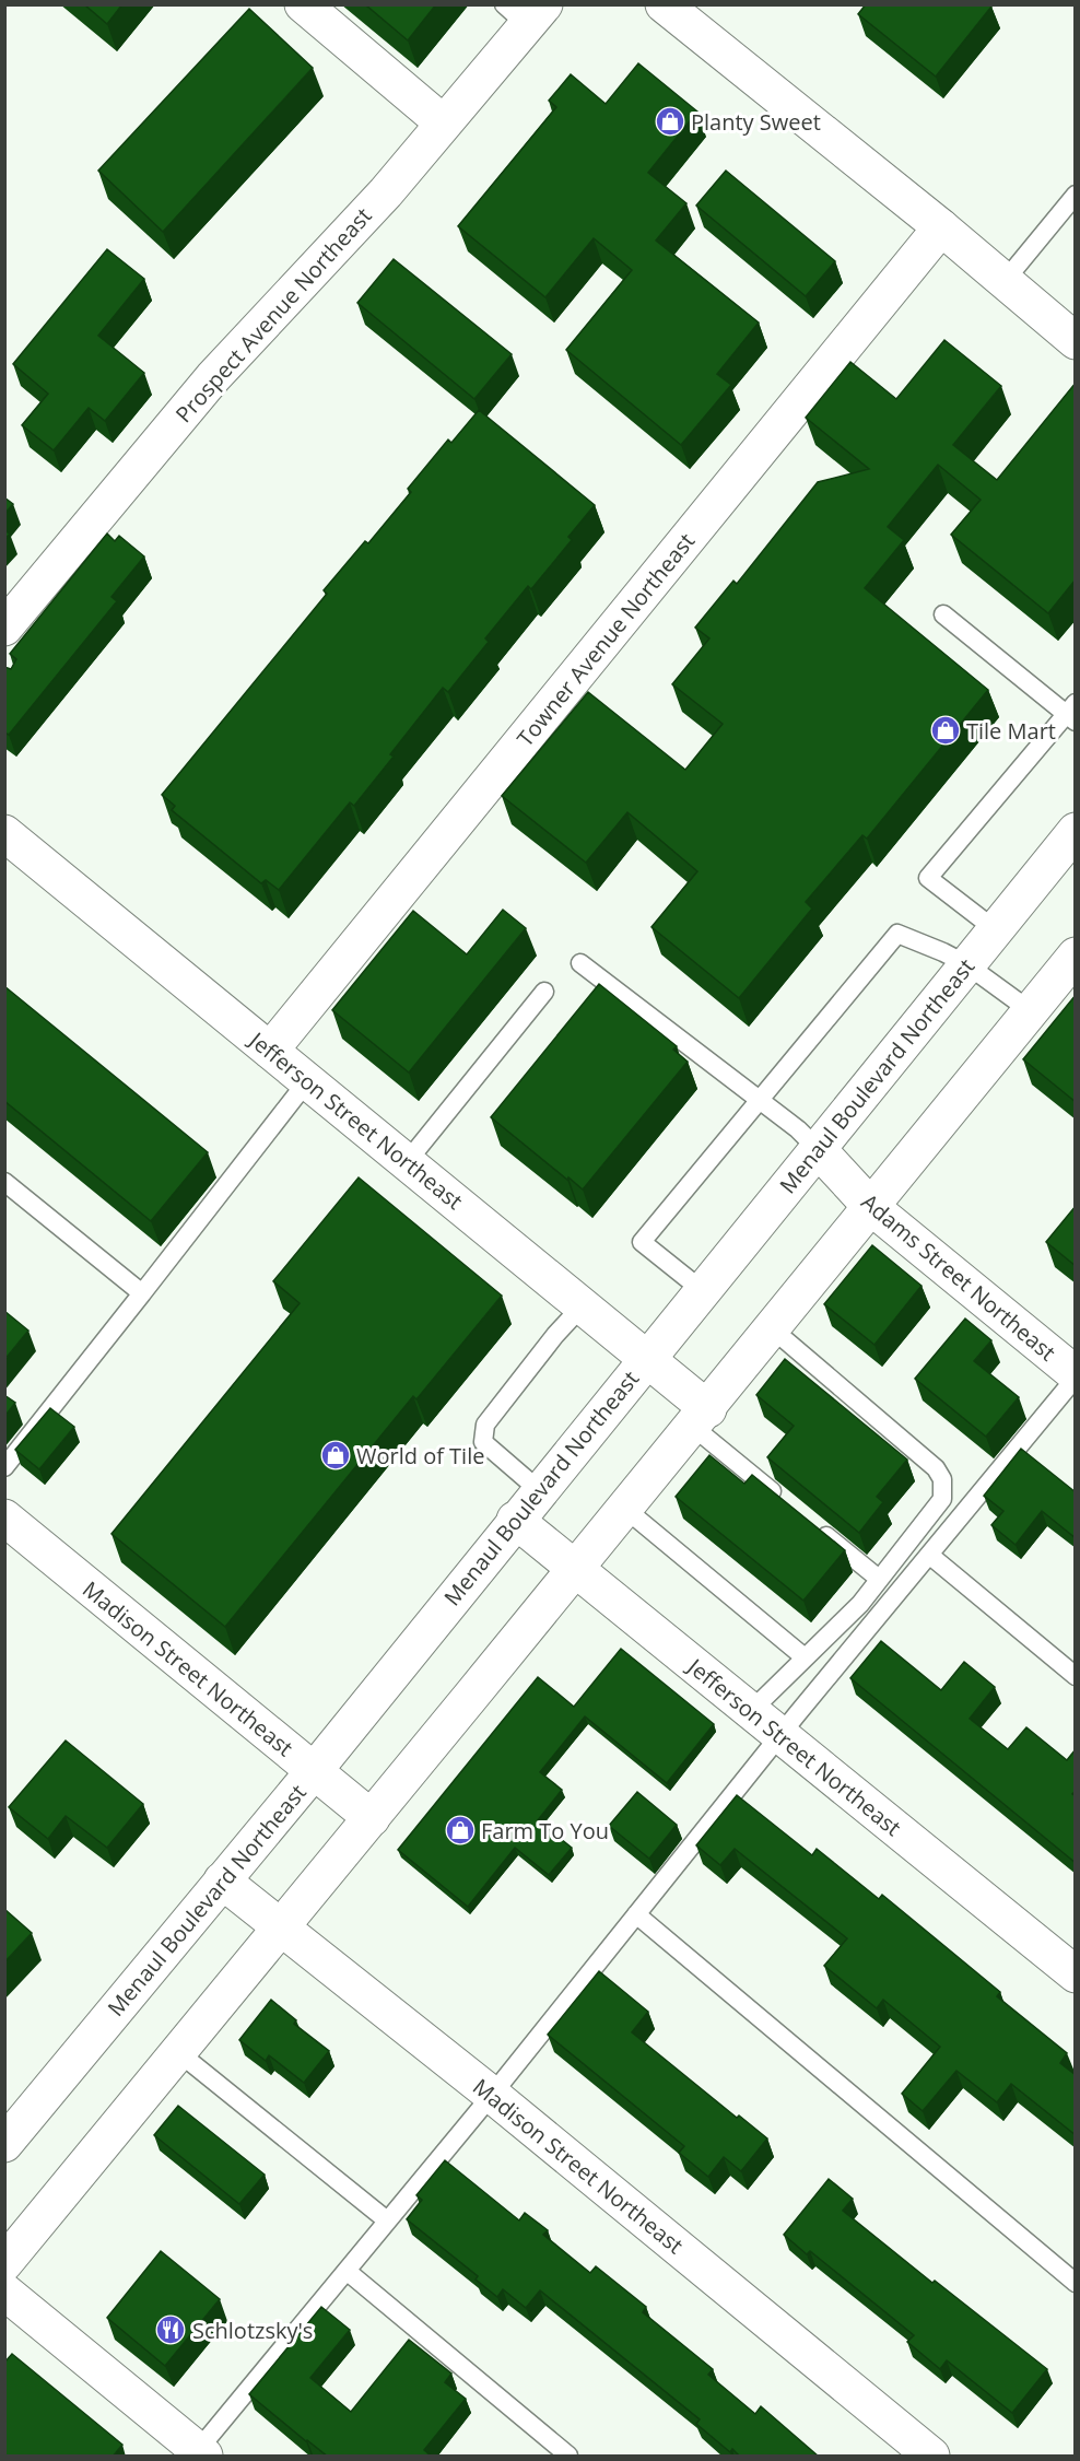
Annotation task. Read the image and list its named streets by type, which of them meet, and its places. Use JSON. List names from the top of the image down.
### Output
{
  "streets": {
    "street": [
      "Prospect Avenue Northeast",
      "Towner Avenue Northeast",
      "Menaul Boulevard Northeast",
      "Jefferson Street Northeast",
      "Adams Street Northeast",
      "Madison Street Northeast"
    ]
  },
  "crossings": [
    ["Towner Avenue Northeast", "Jefferson Street Northeast"],
    ["Menaul Boulevard Northeast", "Jefferson Street Northeast"],
    ["Menaul Boulevard Northeast", "Adams Street Northeast"],
    ["Menaul Boulevard Northeast", "Madison Street Northeast"]
  ],
  "places": {
    "shop": [
      "Planty Sweet",
      "Tile Mart",
      "World of Tile",
      "Farm To You"
    ],
    "restaurant": ["Schlotzsky's"]
  }
}
